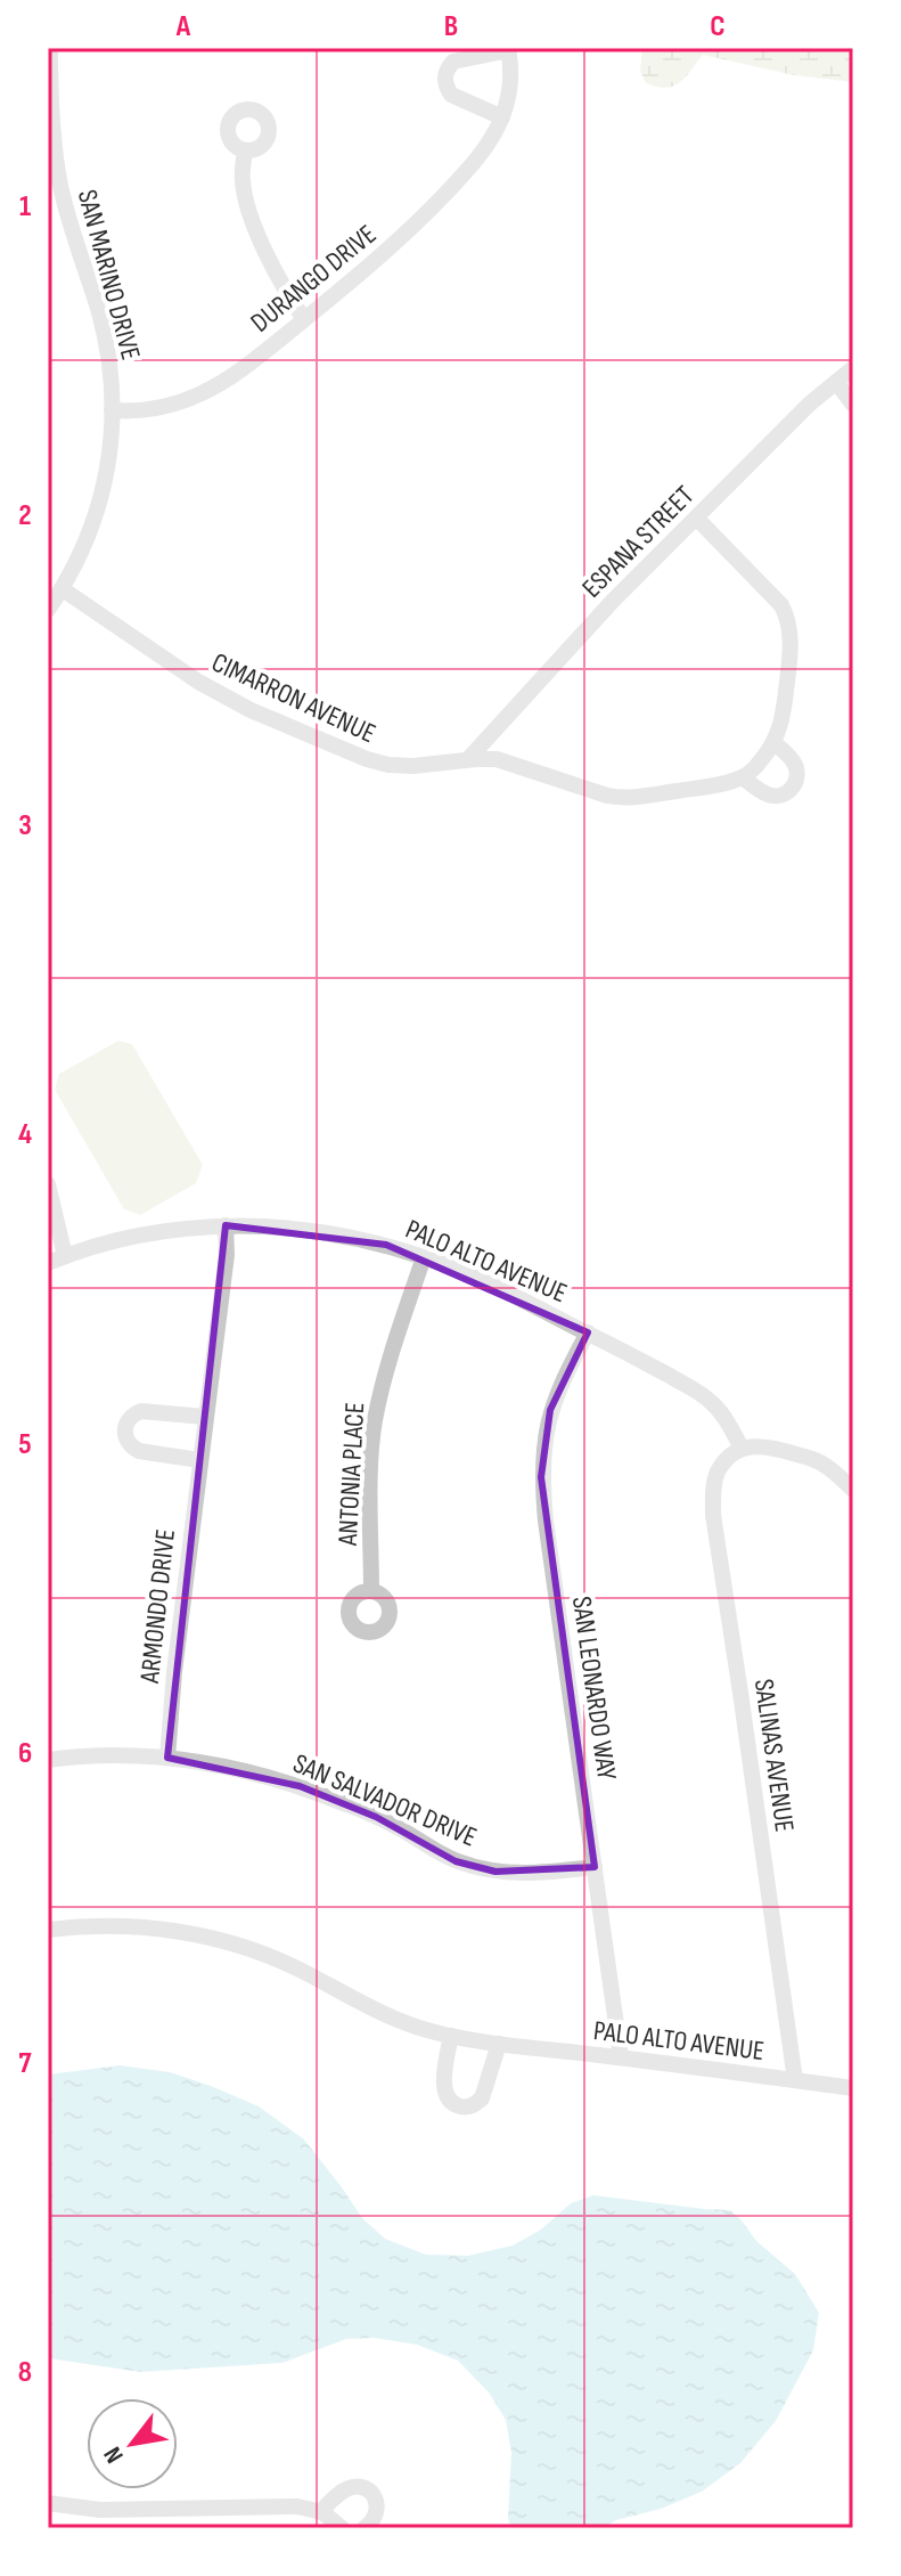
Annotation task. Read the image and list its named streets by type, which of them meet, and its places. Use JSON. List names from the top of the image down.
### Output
{
  "streets": {
    "street": [
      "SAN MARINO DRIVE",
      "DURANGO DRIVE",
      "ESPANA STREET",
      "CIMARRON AVENUE",
      "PALO ALTO AVENUE",
      "ANTONIA PLACE",
      "ARMONDO DRIVE",
      "SAN LEONARDO WAY",
      "SALINAS AVENUE",
      "SAN SALVADOR DRIVE"
    ]
  },
  "crossings": [
    ["SAN MARINO DRIVE", "DURANGO DRIVE"],
    ["SAN MARINO DRIVE", "CIMARRON AVENUE"],
    ["ESPANA STREET", "CIMARRON AVENUE"],
    ["PALO ALTO AVENUE", "ANTONIA PLACE"],
    ["PALO ALTO AVENUE", "ARMONDO DRIVE"],
    ["PALO ALTO AVENUE", "SAN LEONARDO WAY"],
    ["PALO ALTO AVENUE", "SALINAS AVENUE"],
    ["ARMONDO DRIVE", "SAN SALVADOR DRIVE"],
    ["SAN LEONARDO WAY", "SAN SALVADOR DRIVE"]
  ],
  "north": "bottom left",
  "grid": {
    "columns": ["A", "B", "C"],
    "rows": [
      "1",
      "2",
      "3",
      "4",
      "5",
      "6",
      "7",
      "8"
    ]
  }
}
